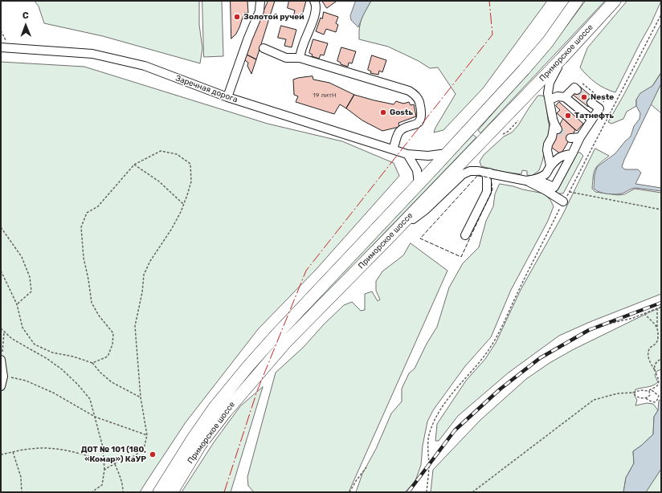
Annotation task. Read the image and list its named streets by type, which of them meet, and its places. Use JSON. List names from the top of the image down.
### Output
{
  "streets": {
    "highway": ["Приморское шоссе"],
    "street": ["Заречная дорога"]
  },
  "crossings": [
    ["Приморское шоссе", "Заречная дорога"]
  ],
  "places": [
    "Золотой ручей",
    "Neste",
    "Gostь",
    "Татнефть",
    "ДОТ № 101 (180, «Комар») КаУР"
  ],
  "house_numbers": ["19 литН"],
  "north": "top"
}
